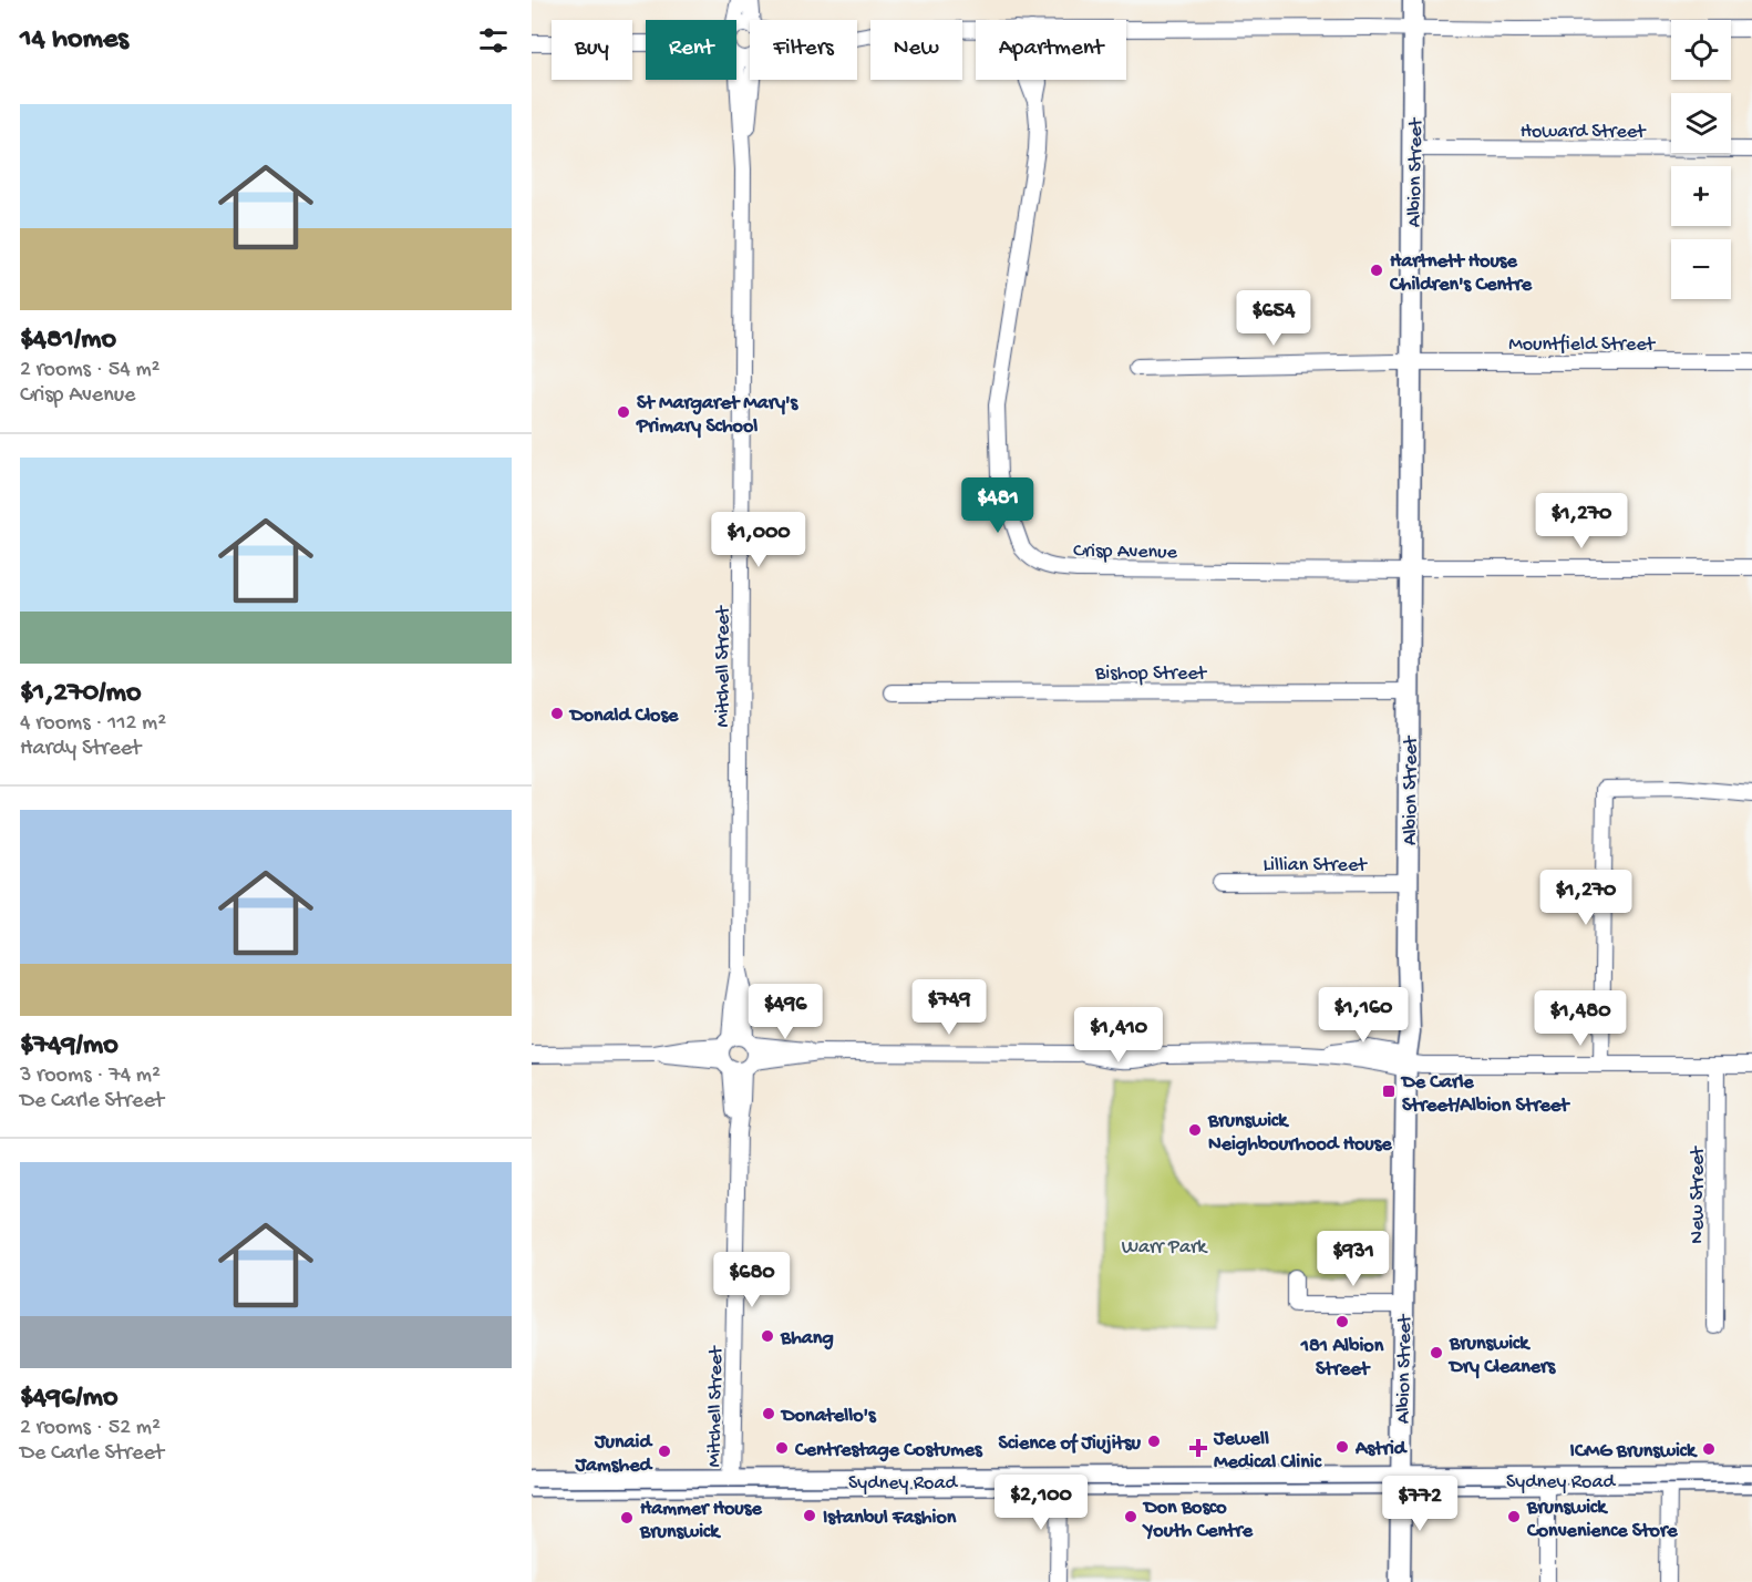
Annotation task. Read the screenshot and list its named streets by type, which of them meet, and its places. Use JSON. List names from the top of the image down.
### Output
{
  "streets": {
    "highway": ["Sydney Road"],
    "street": [
      "Howard Street",
      "Albion Street",
      "Mountfield Street",
      "Crisp Avenue",
      "Mitchell Street",
      "Bishop Street",
      "Lillian Street",
      "New Street"
    ]
  },
  "crossings": [
    ["Howard Street", "Albion Street"],
    ["Albion Street", "Mountfield Street"],
    ["Albion Street", "Crisp Avenue"],
    ["Albion Street", "Bishop Street"],
    ["Albion Street", "Lillian Street"],
    ["Albion Street", "Sydney Road"],
    ["Mitchell Street", "Sydney Road"]
  ],
  "parks": ["Warr Park"],
  "places": {
    "other": [
      "Hartnett House Children's Centre",
      "St Margaret Mary's Primary School",
      "Donald Close",
      "Brunswick Neighbourhood House",
      "181 Albion Street",
      "Bhang",
      "Brunswick Dry Cleaners",
      "Donatello's",
      "Science of Jiujitsu",
      "Astrid",
      "Centrestage Costumes",
      "ICMG Brunswick",
      "Junaid Jamshed",
      "Istanbul Fashion",
      "Don Bosco Youth Centre",
      "Brunswick Convenience Store",
      "Hammer House Brunswick"
    ],
    "transit": ["De Carle Street/Albion Street"],
    "health": ["Jewell Medical Clinic"]
  },
  "page": {
    "heading": "14 homes",
    "map_buttons": ["+", "−"],
    "chip": [
      "Buy",
      "Rent",
      "Filters",
      "New",
      "Apartment"
    ],
    "list": [
      {
        "name": "$481/mo",
        "note": "2 rooms · 54 m² · Crisp Avenue"
      },
      {
        "name": "$1,270/mo",
        "note": "4 rooms · 112 m² · Hardy Street"
      },
      {
        "name": "$749/mo",
        "note": "3 rooms · 74 m² · De Carle Street"
      },
      {
        "name": "$496/mo",
        "note": "2 rooms · 52 m² · De Carle Street"
      }
    ],
    "price": [
      "$654",
      "$481",
      "$1,270",
      "$1,000",
      "$1,270",
      "$749",
      "$496",
      "$1,160",
      "$1,480",
      "$1,410",
      "$931",
      "$680",
      "$2,100",
      "$772"
    ]
  }
}
